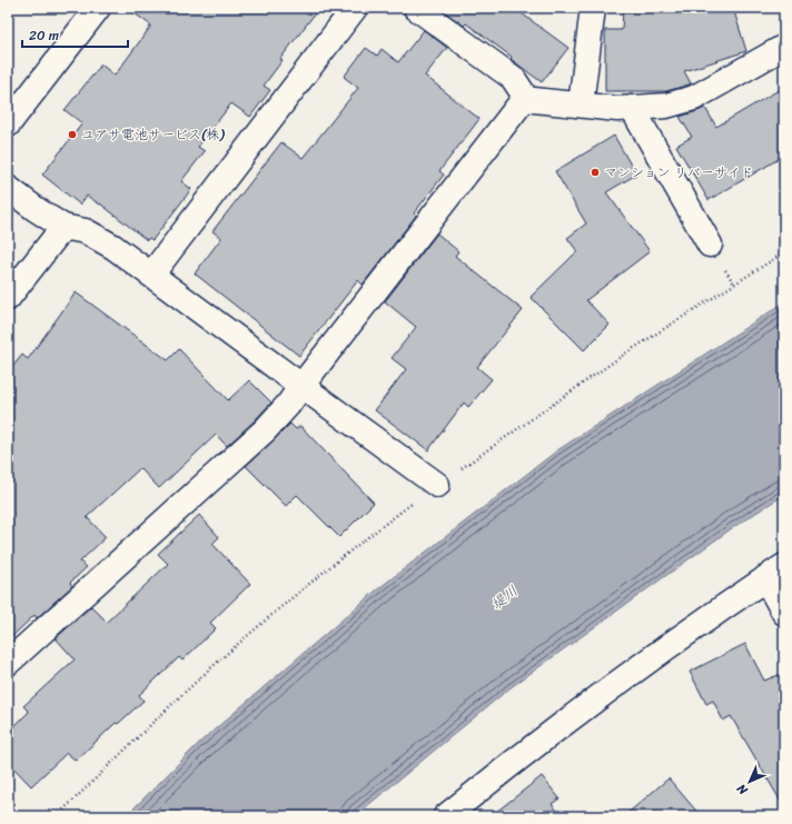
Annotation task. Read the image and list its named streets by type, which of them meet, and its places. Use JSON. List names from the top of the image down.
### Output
{
  "water": ["堤川"],
  "places": ["ユアサ電池サービス(株)", "マンション リバーサイド"],
  "scale_bar": "20 m",
  "north": "bottom left"
}
